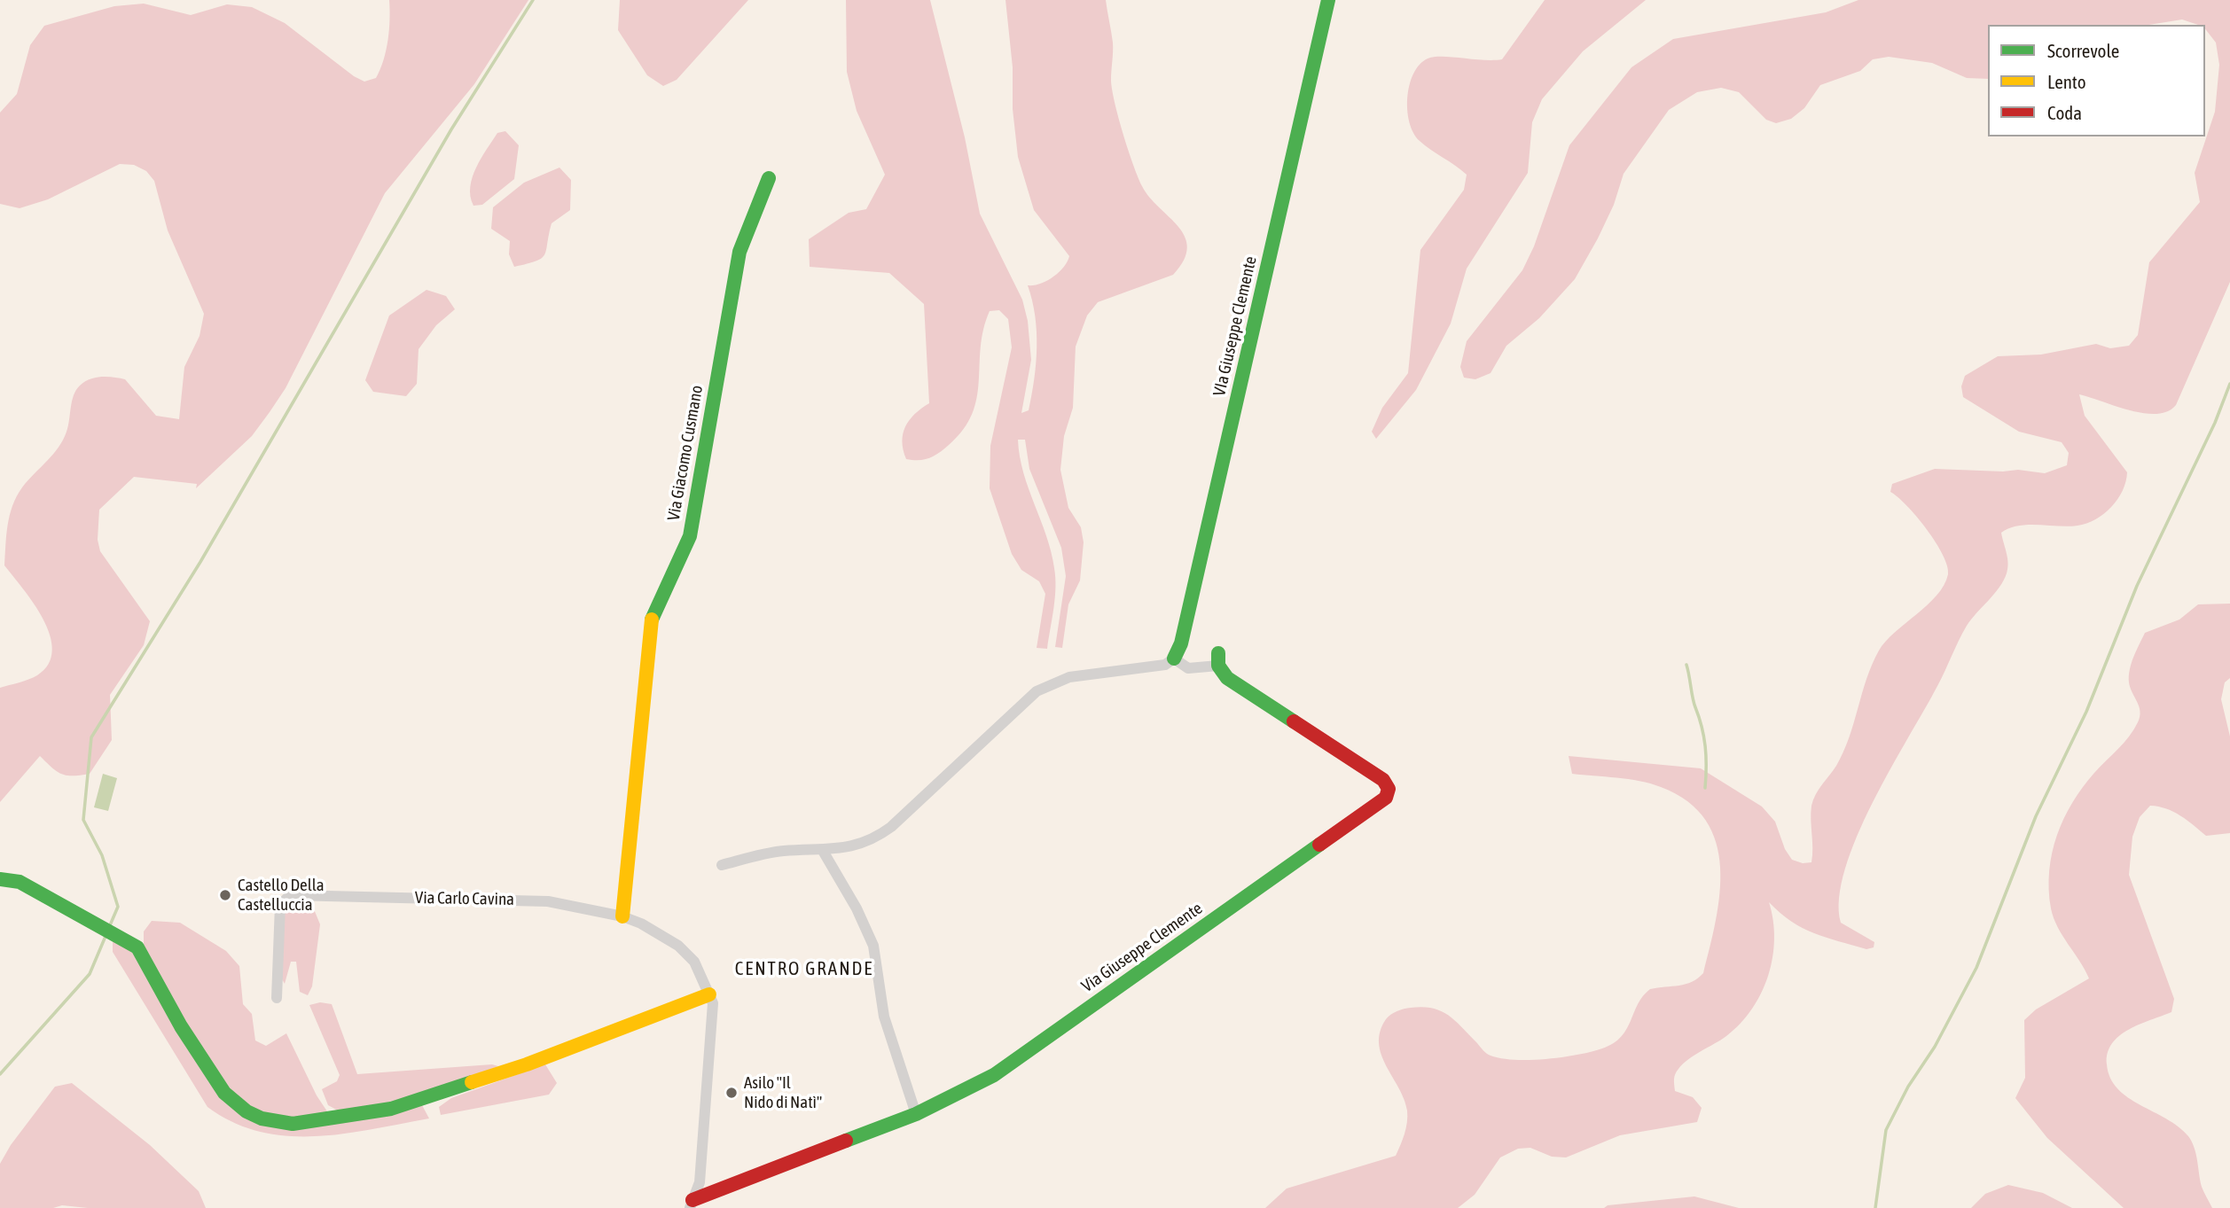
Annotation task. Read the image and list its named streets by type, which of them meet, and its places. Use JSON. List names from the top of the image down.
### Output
{
  "streets": {
    "street": [
      "VIa Giuseppe Clemente",
      "Via Giacomo Cusmano",
      "Via Carlo Cavina",
      "Via Giuseppe Clemente"
    ]
  },
  "crossings": [
    ["Via Giacomo Cusmano", "Via Carlo Cavina"],
    ["Via Carlo Cavina", "Via Giuseppe Clemente"]
  ],
  "districts": ["CENTRO GRANDE"],
  "places": ["Castello Della Castelluccia", "Asilo \"Il Nido di Natì\""],
  "legend": ["Scorrevole", "Lento", "Coda"]
}
